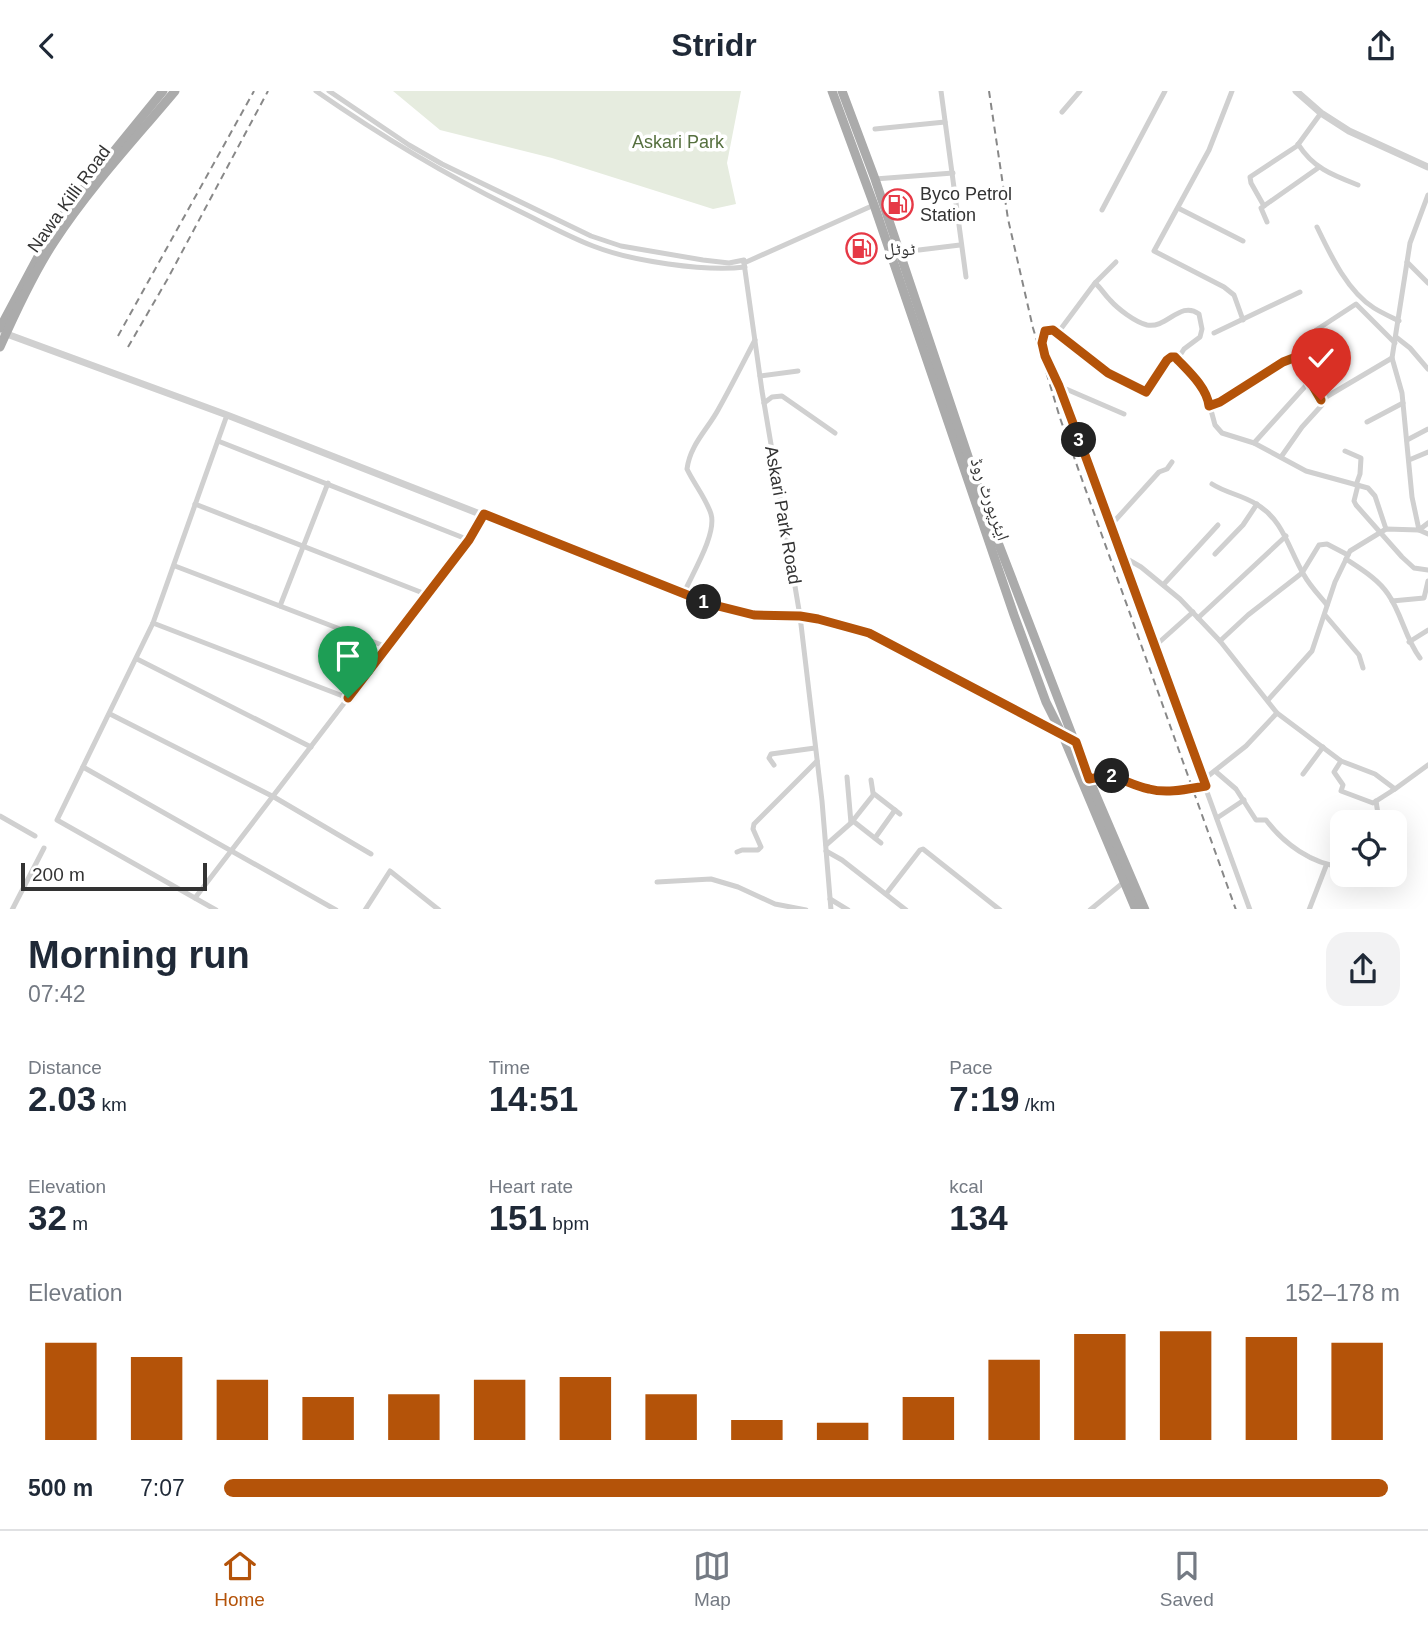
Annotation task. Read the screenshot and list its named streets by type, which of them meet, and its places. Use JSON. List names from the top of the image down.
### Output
{
  "streets": {
    "main road": ["Nawa Killi Road", "ایئرپورٹ روڈ"],
    "street": ["Askari Park Road"]
  },
  "parks": ["Askari Park"],
  "places": {
    "fuel station": ["Byco Petrol Station", "ٹوٹل"]
  },
  "scale_bar": "200 m",
  "page": {
    "header": "Stridr",
    "pins": ["3", "1", "2"],
    "scale": "200 m",
    "heading": ["Morning run", "07:42"],
    "stats": [
      ["Distance", "2.03 km"],
      ["Time", "14:51"],
      ["Pace", "7:19 /km"],
      ["Elevation", "32 m"],
      ["Heart rate", "151 bpm"],
      ["kcal", "134"]
    ],
    "chart": ["Elevation", "152–178 m"],
    "list": [
      {
        "name": "500 m",
        "note": "7:07"
      }
    ],
    "tabs": ["Home", "Map", "Saved"]
  }
}
